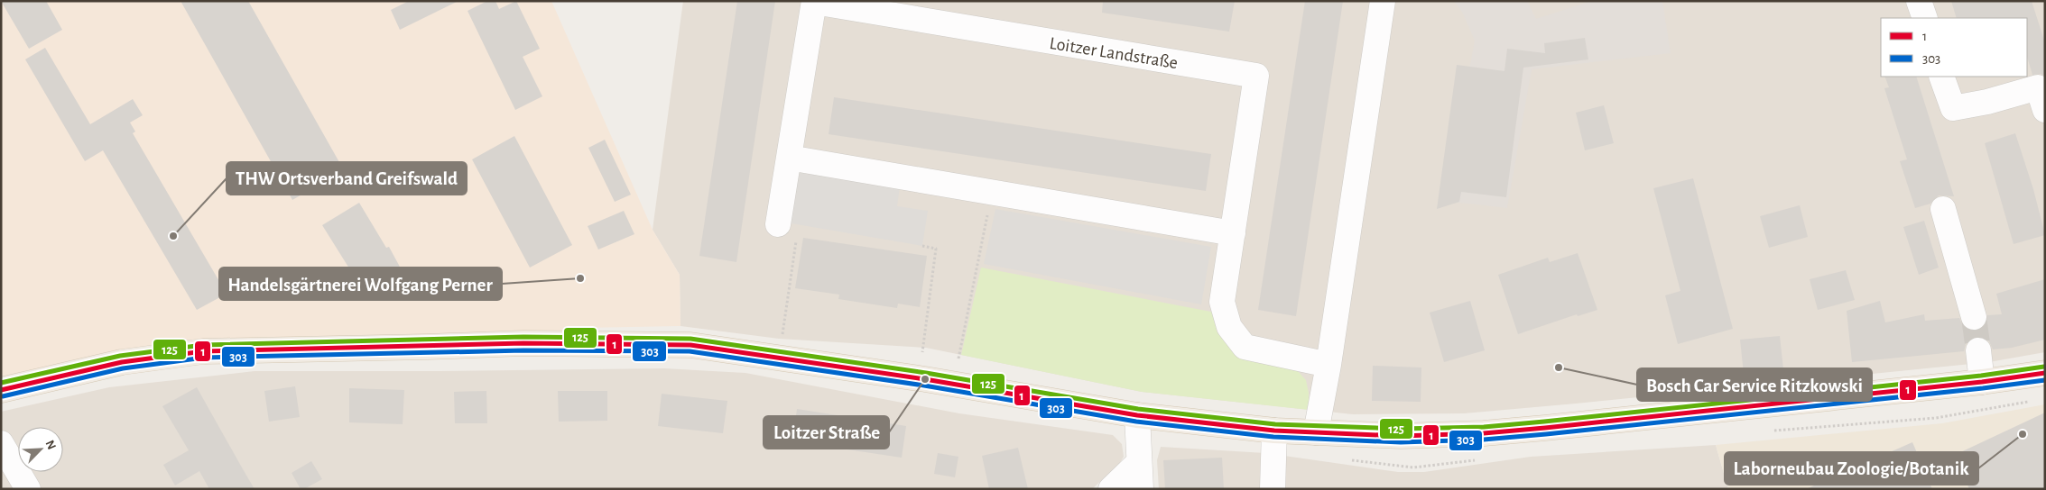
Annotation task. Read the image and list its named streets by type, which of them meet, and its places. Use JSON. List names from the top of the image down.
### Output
{
  "streets": {
    "street": ["Loitzer Landstraße"]
  },
  "places": [
    "THW Ortsverband Greifswald",
    "Handelsgärtnerei Wolfgang Perner",
    "Bosch Car Service Ritzkowski",
    "Loitzer Straße",
    "Laborneubau Zoologie/Botanik"
  ],
  "lines": ["transit line 125", "transit line 1", "transit line 303"],
  "legend": ["1", "303"],
  "north": "top right"
}
